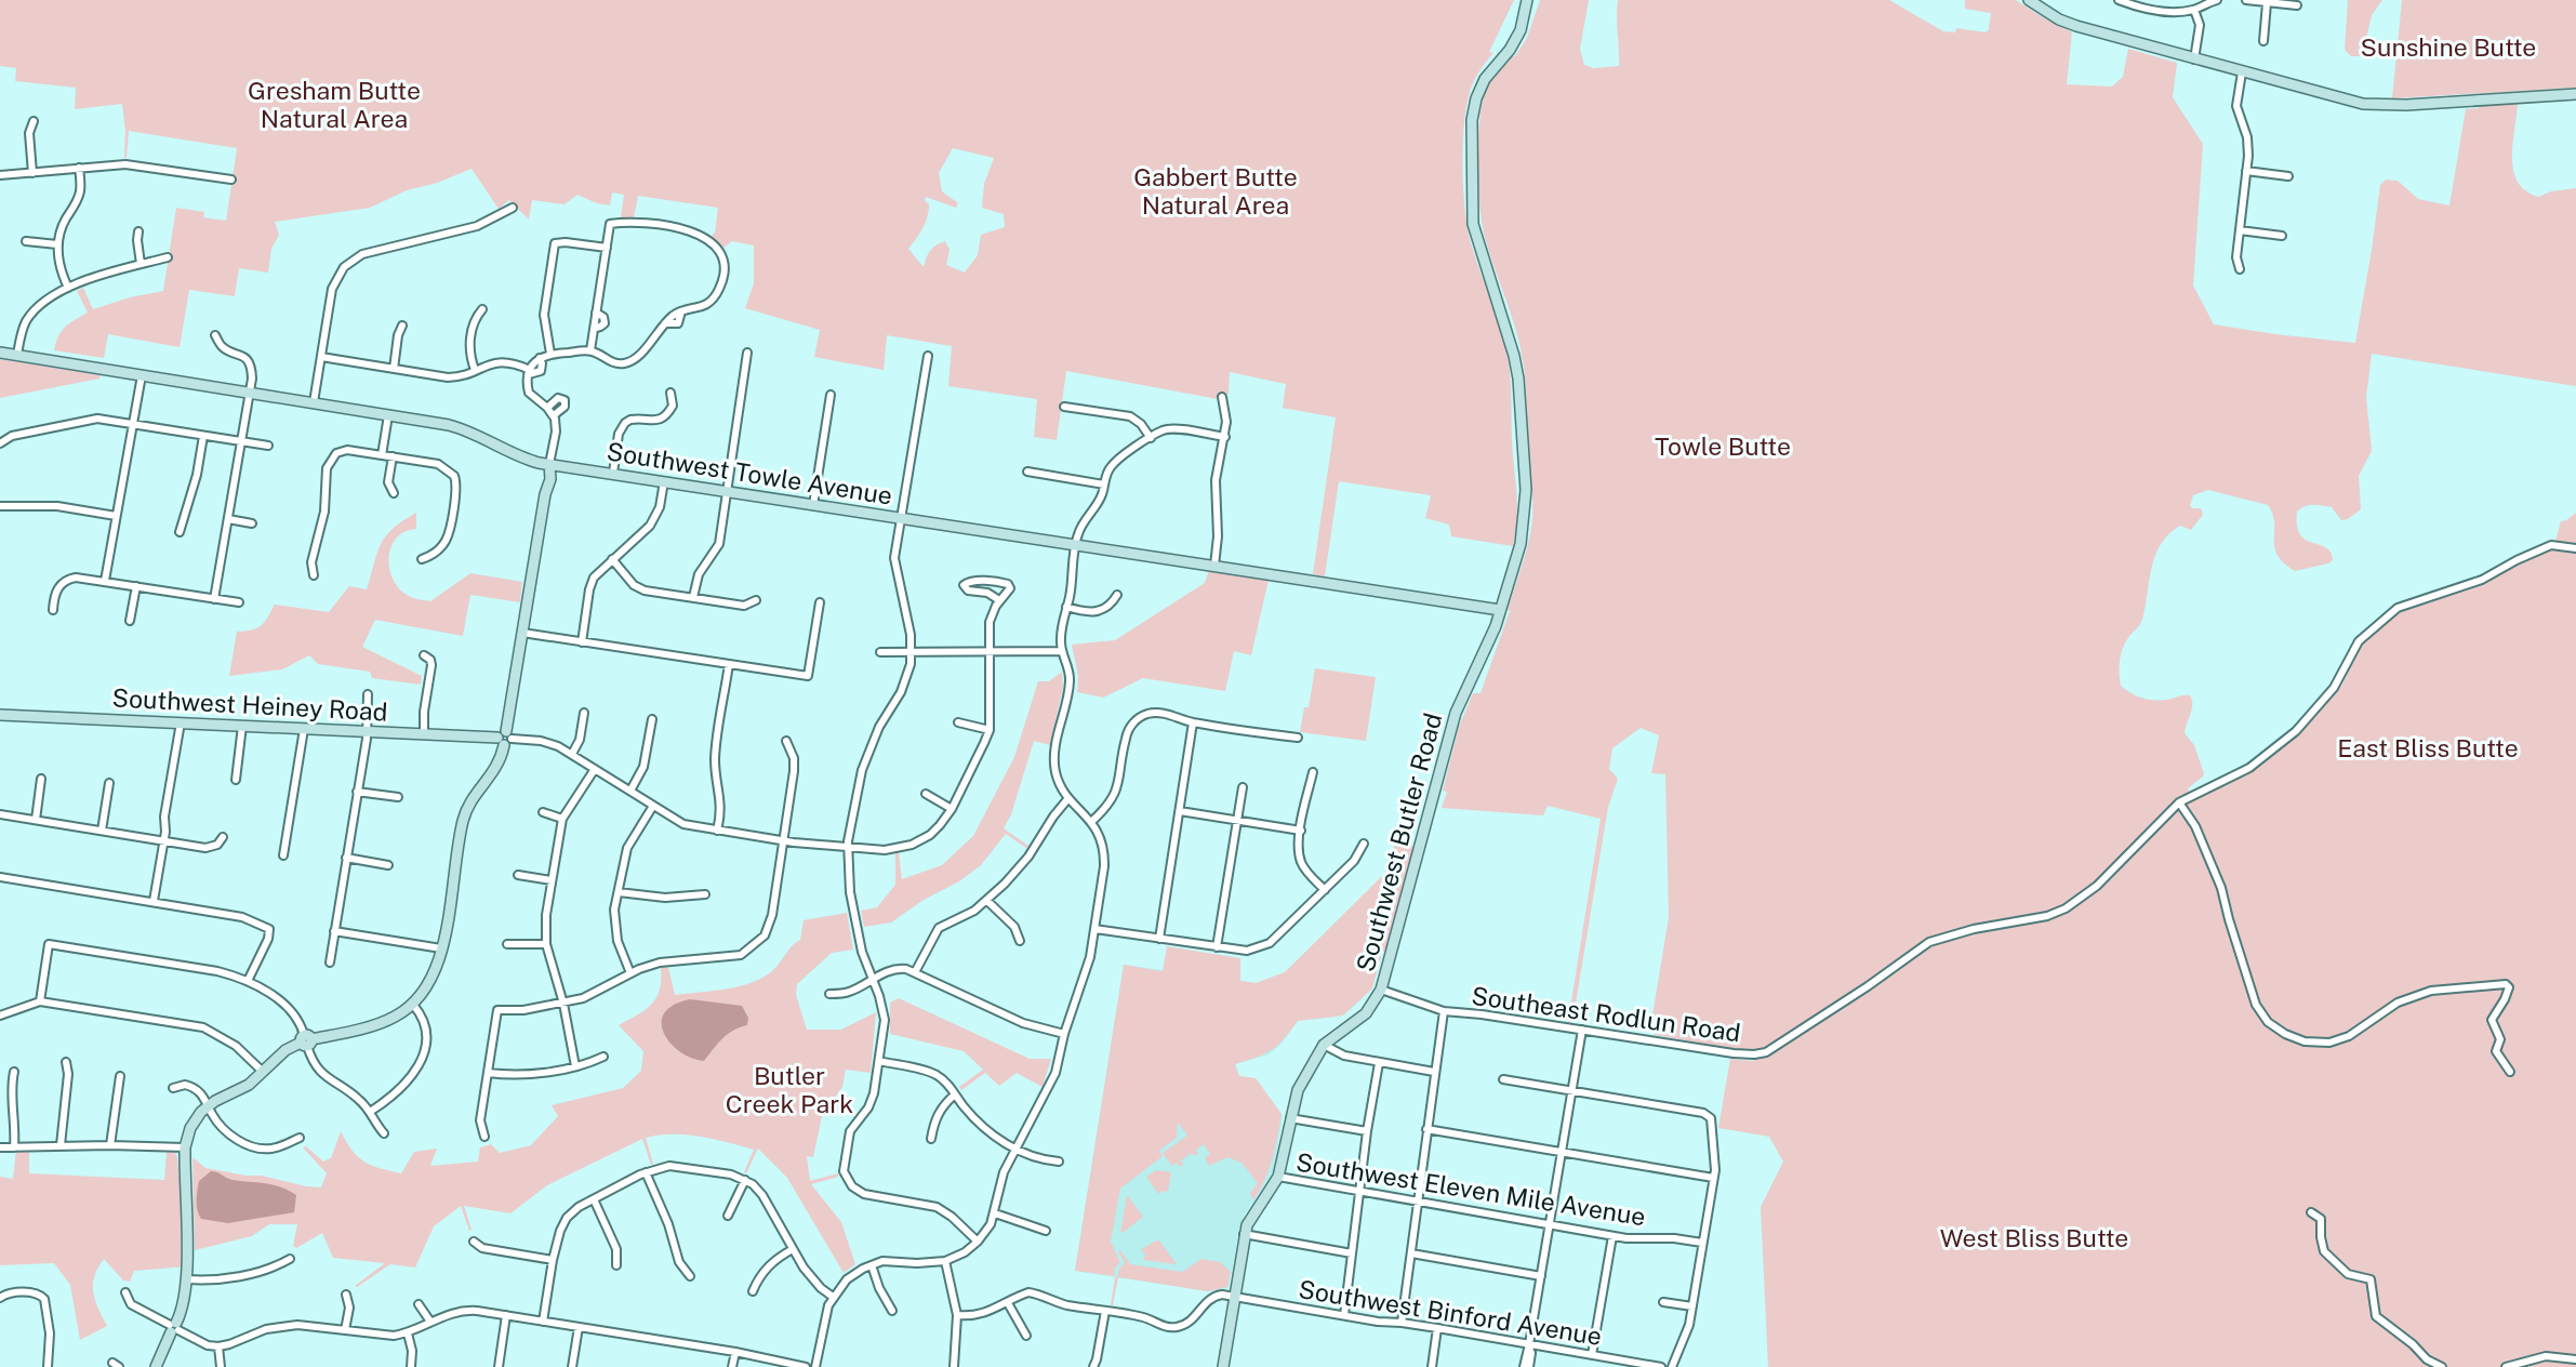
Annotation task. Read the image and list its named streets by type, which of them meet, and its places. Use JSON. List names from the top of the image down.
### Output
{
  "streets": {
    "main road": ["Southwest Towle Avenue", "Southwest Heiney Road", "Southwest Butler Road"],
    "street": ["Southeast Rodlun Road", "Southwest Eleven Mile Avenue", "Southwest Binford Avenue"]
  },
  "crossings": [
    ["Southwest Towle Avenue", "Southwest Butler Road"],
    ["Southwest Butler Road", "Southeast Rodlun Road"],
    ["Southwest Butler Road", "Southwest Eleven Mile Avenue"],
    ["Southwest Butler Road", "Southwest Binford Avenue"]
  ],
  "parks": [
    "Sunshine Butte",
    "Gresham Butte Natural Area",
    "Gabbert Butte Natural Area",
    "Towle Butte",
    "East Bliss Butte",
    "Butler Creek Park",
    "West Bliss Butte"
  ]
}
